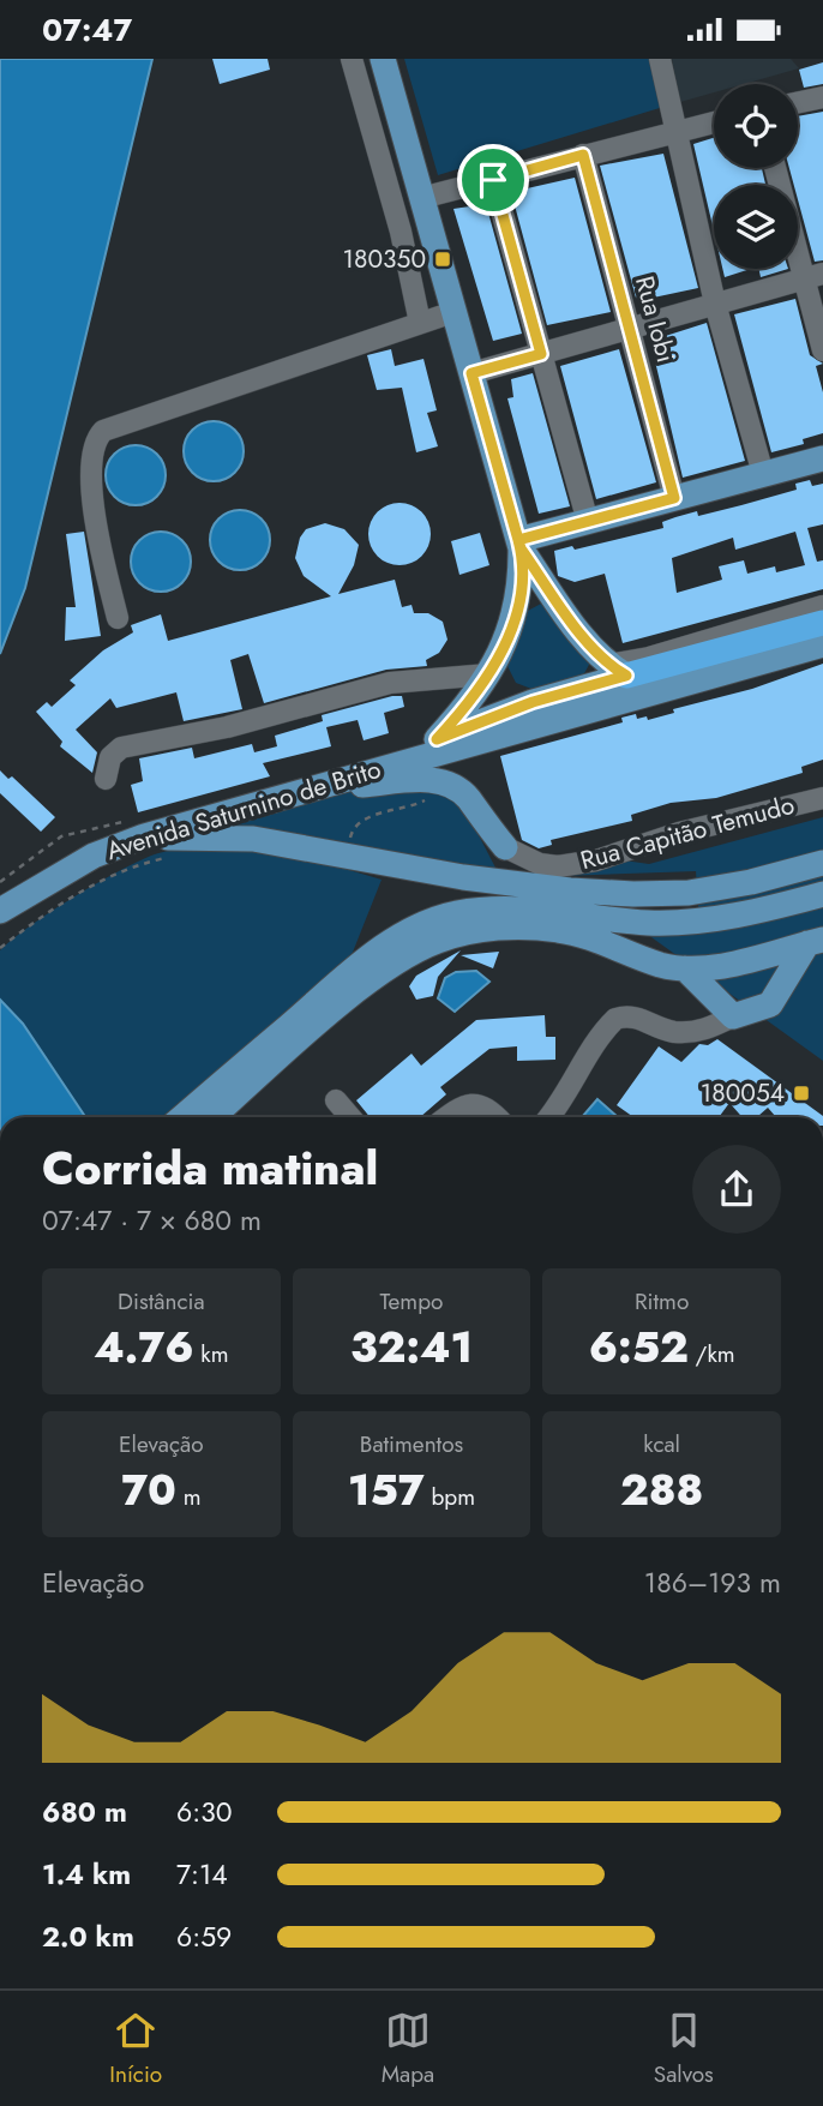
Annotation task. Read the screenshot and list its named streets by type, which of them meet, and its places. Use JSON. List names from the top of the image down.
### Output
{
  "streets": {
    "main road": ["Avenida Saturnino de Brito"],
    "street": ["Rua Iobi", "Rua Capitão Temudo"]
  },
  "places": {
    "transit": ["180350", "180054"]
  },
  "page": {
    "status": "07:47",
    "heading": ["Corrida matinal", "07:47 · 7 × 680 m"],
    "stats": [
      ["Distância", "4.76 km"],
      ["Tempo", "32:41"],
      ["Ritmo", "6:52 /km"],
      ["Elevação", "70 m"],
      ["Batimentos", "157 bpm"],
      ["kcal", "288"]
    ],
    "chart": ["Elevação", "186–193 m"],
    "list": [
      {
        "name": "680 m",
        "note": "6:30"
      },
      {
        "name": "1.4 km",
        "note": "7:14"
      },
      {
        "name": "2.0 km",
        "note": "6:59"
      }
    ],
    "tabs": ["Início", "Mapa", "Salvos"]
  }
}
